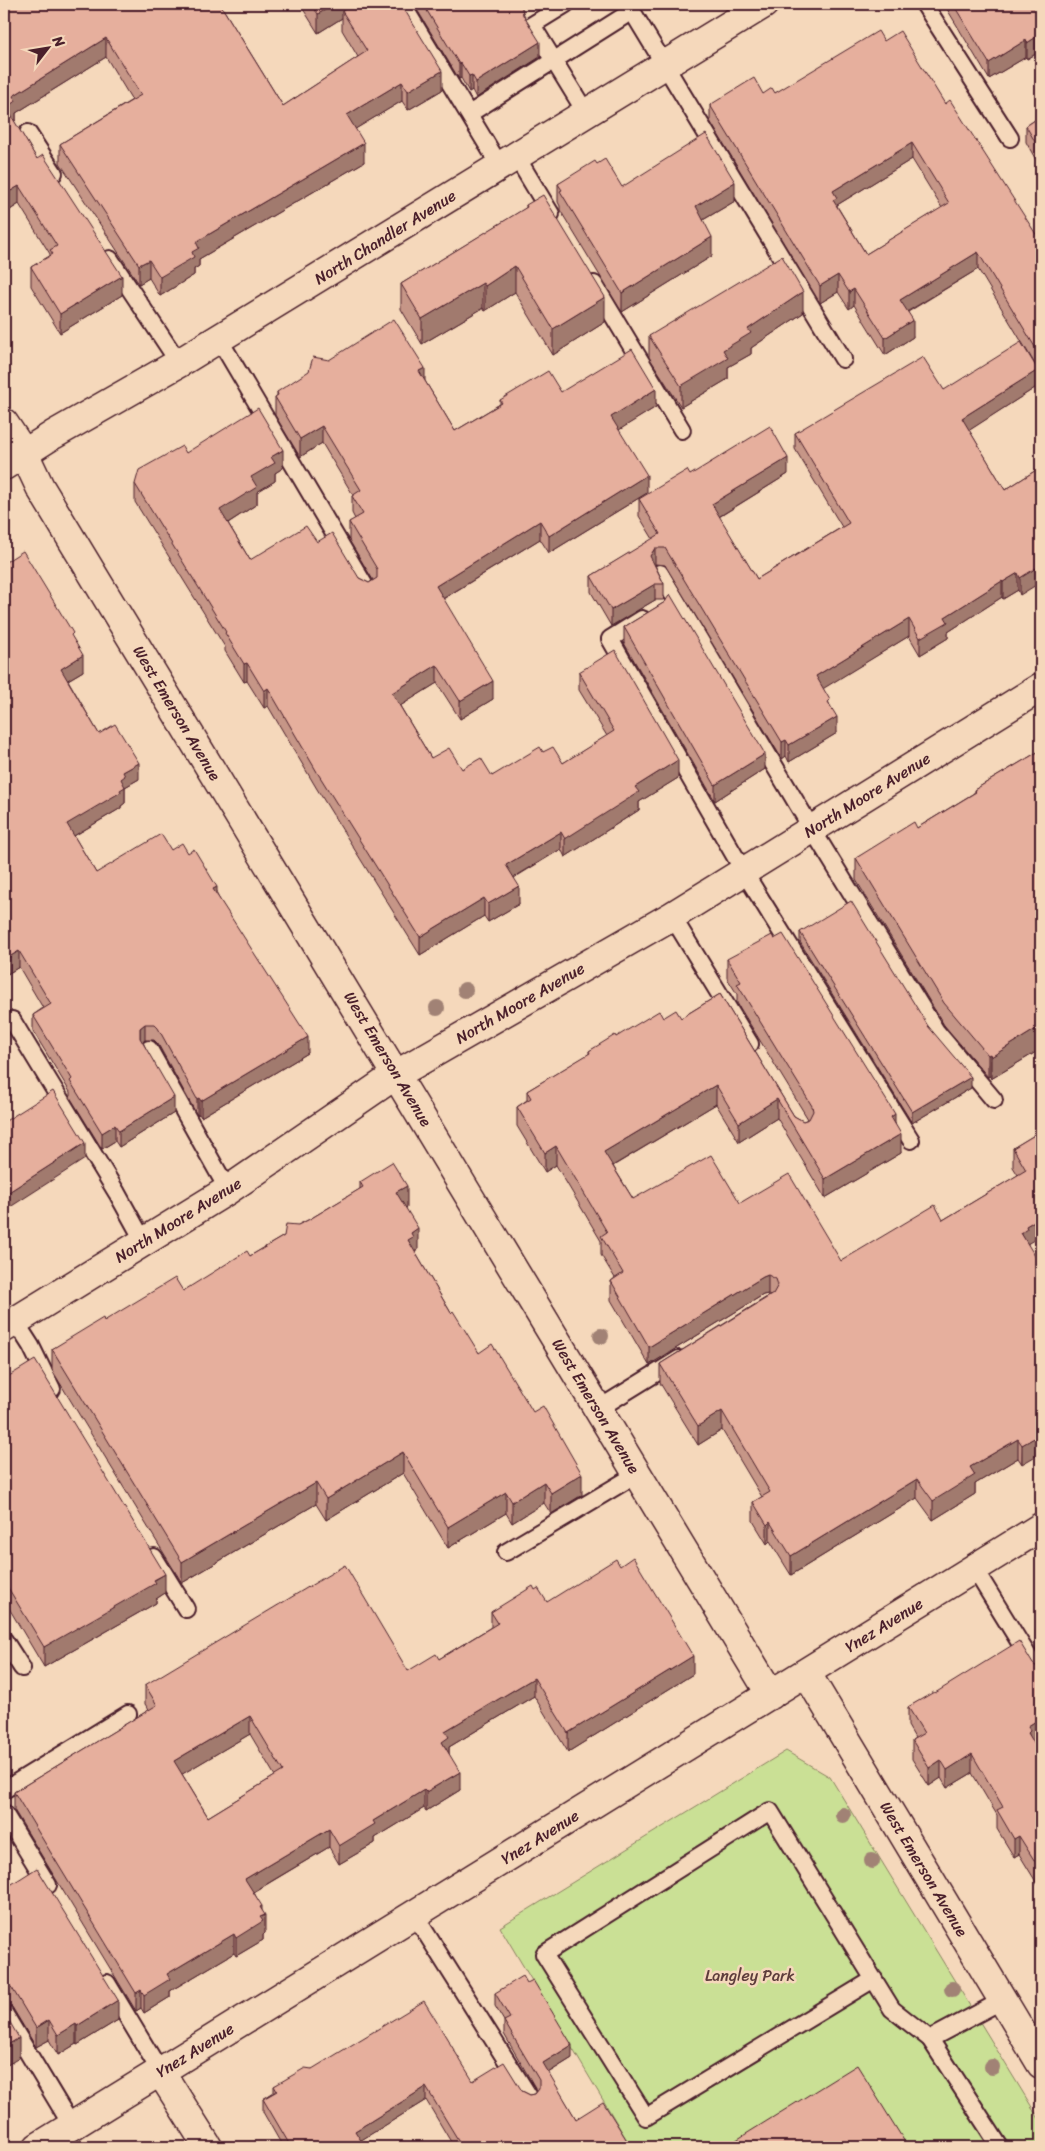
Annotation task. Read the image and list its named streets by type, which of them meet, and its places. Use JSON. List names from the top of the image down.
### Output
{
  "streets": {
    "street": [
      "North Chandler Avenue",
      "West Emerson Avenue",
      "North Moore Avenue",
      "Ynez Avenue"
    ]
  },
  "crossings": [
    ["North Chandler Avenue", "West Emerson Avenue"],
    ["West Emerson Avenue", "North Moore Avenue"],
    ["West Emerson Avenue", "Ynez Avenue"]
  ],
  "parks": ["Langley Park"],
  "north": "top right"
}
